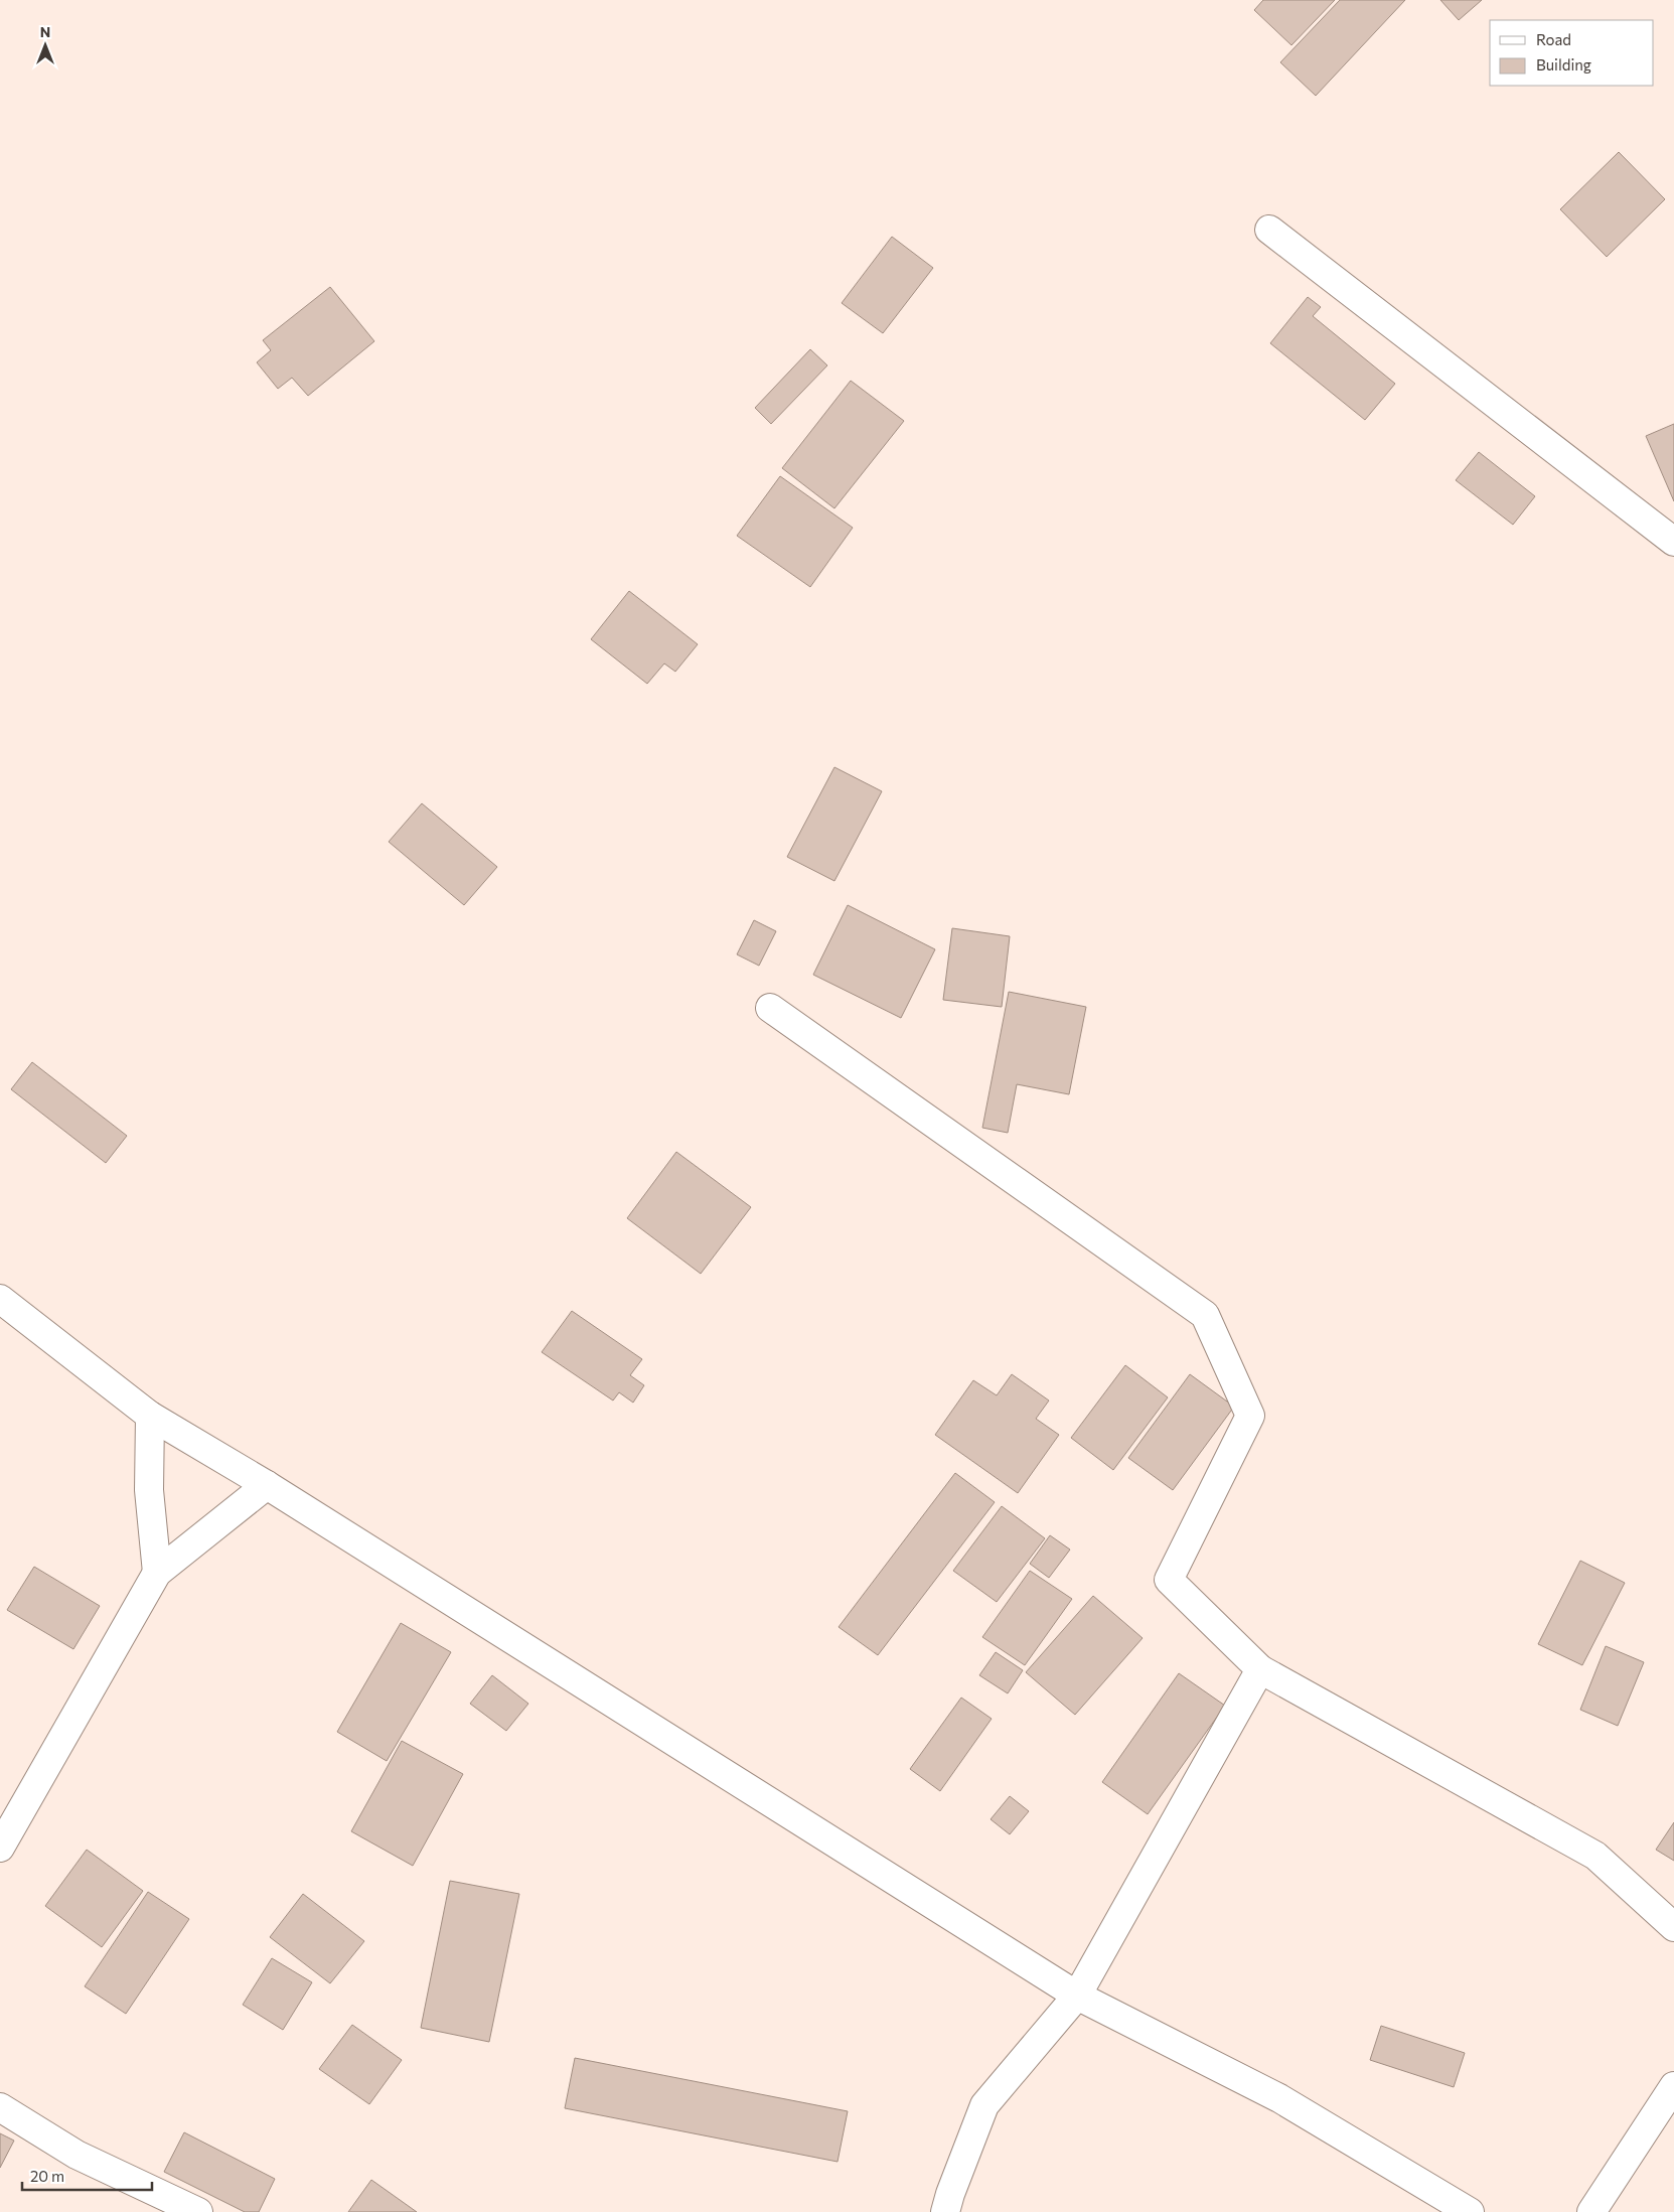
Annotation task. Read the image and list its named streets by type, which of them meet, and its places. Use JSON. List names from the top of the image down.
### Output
{
  "legend": ["Road", "Building"],
  "scale_bar": "20 m",
  "north": "top"
}
